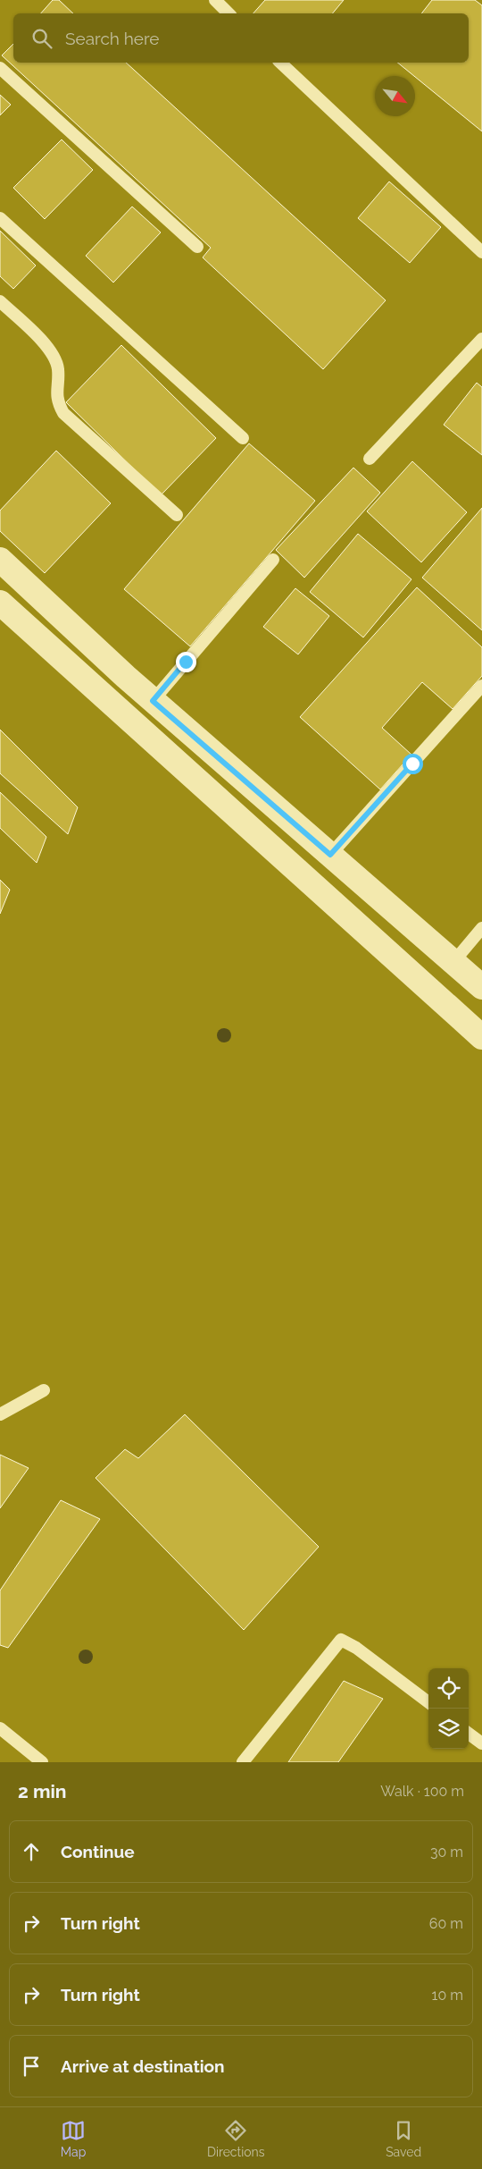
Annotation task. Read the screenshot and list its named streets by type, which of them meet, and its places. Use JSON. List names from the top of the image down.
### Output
{
  "north": "bottom right",
  "page": {
    "search": "Search here",
    "heading": ["2 min", "Walk · 100 m"],
    "list": [
      ["Continue", "30 m"],
      ["Turn right", "60 m"],
      ["Turn right", "10 m"],
      "Arrive at destination"
    ],
    "nav": ["Map", "Directions", "Saved"]
  }
}
